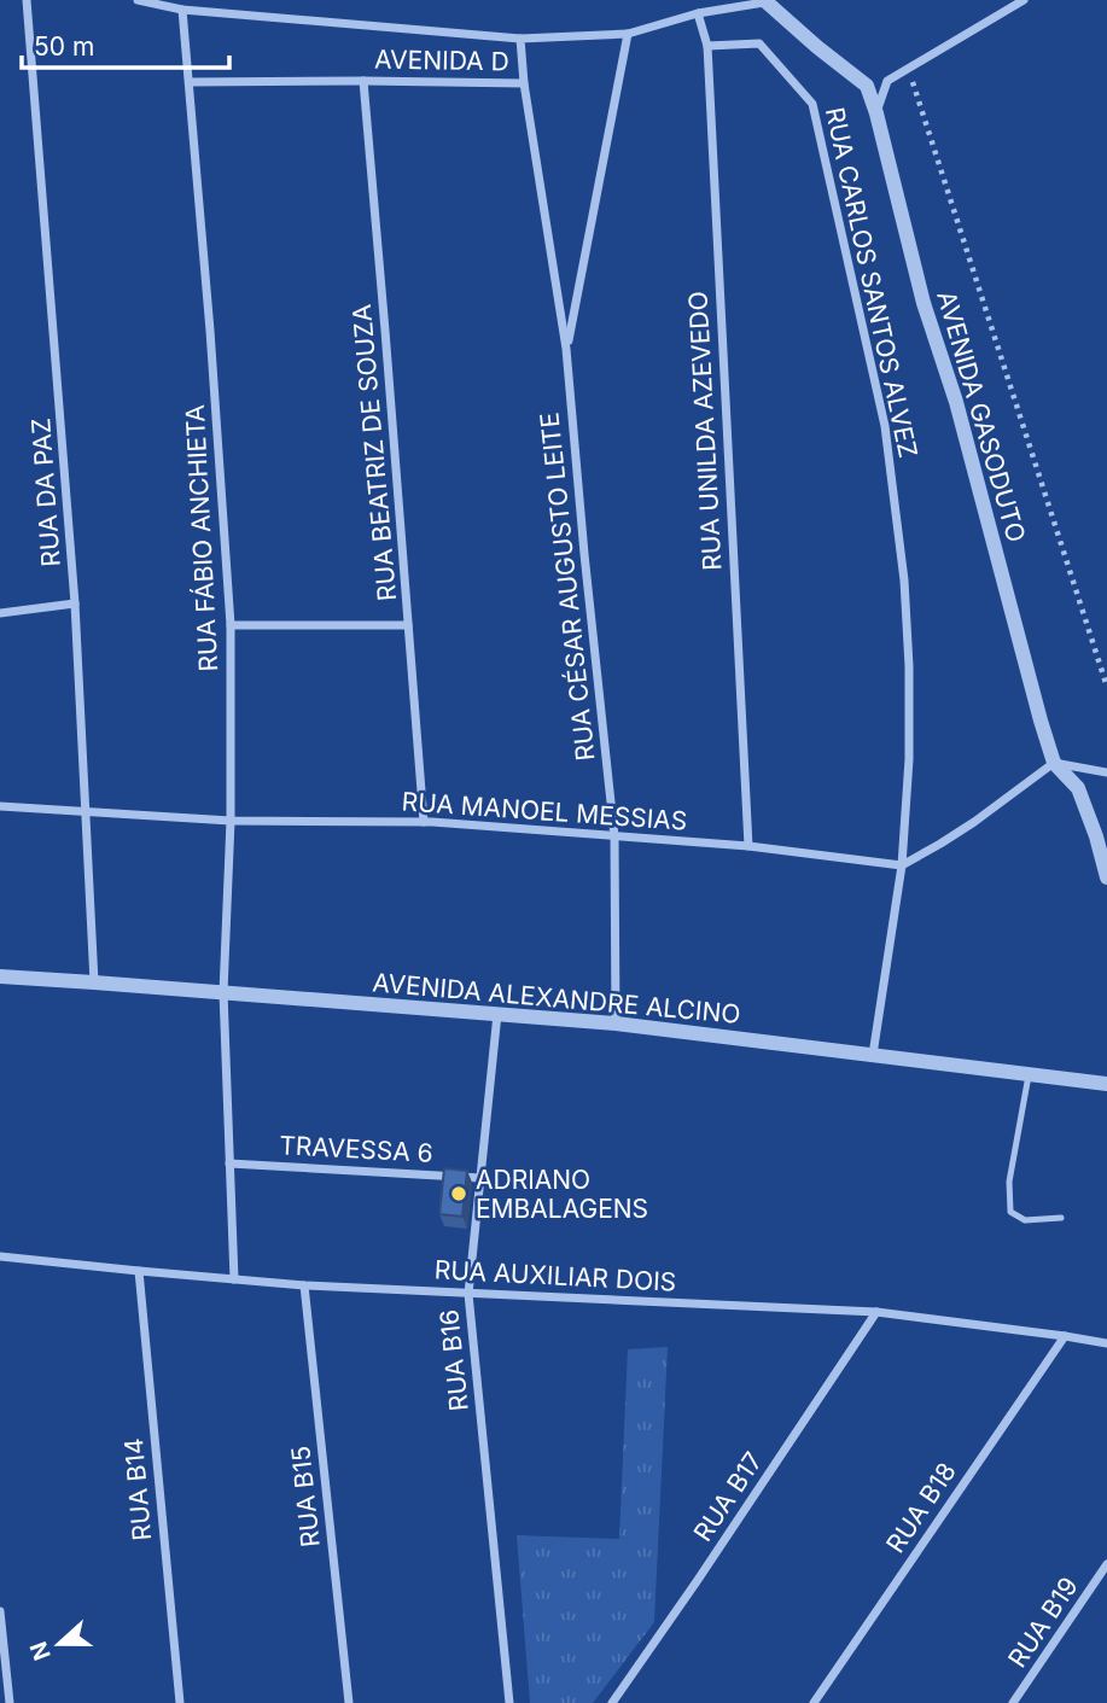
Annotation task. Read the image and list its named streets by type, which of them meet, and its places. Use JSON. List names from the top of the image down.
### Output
{
  "streets": {
    "street": [
      "AVENIDA D",
      "RUA CARLOS SANTOS ALVEZ",
      "AVENIDA GASODUTO",
      "RUA UNILDA AZEVEDO",
      "RUA BEATRIZ DE SOUZA",
      "RUA DA PAZ",
      "RUA FÁBIO ANCHIETA",
      "RUA CÉSAR AUGUSTO LEITE",
      "RUA MANOEL MESSIAS",
      "AVENIDA ALEXANDRE ALCINO",
      "TRAVESSA 6",
      "RUA AUXILIAR DOIS",
      "RUA B16",
      "RUA B14",
      "RUA B15",
      "RUA B17",
      "RUA B18",
      "RUA B19"
    ]
  },
  "crossings": [
    ["AVENIDA D", "AVENIDA GASODUTO"],
    ["AVENIDA D", "RUA UNILDA AZEVEDO"],
    ["AVENIDA D", "RUA BEATRIZ DE SOUZA"],
    ["AVENIDA D", "RUA FÁBIO ANCHIETA"],
    ["AVENIDA D", "RUA CÉSAR AUGUSTO LEITE"],
    ["RUA CARLOS SANTOS ALVEZ", "RUA UNILDA AZEVEDO"],
    ["RUA CARLOS SANTOS ALVEZ", "RUA MANOEL MESSIAS"],
    ["RUA CARLOS SANTOS ALVEZ", "AVENIDA ALEXANDRE ALCINO"],
    ["RUA UNILDA AZEVEDO", "RUA MANOEL MESSIAS"],
    ["RUA BEATRIZ DE SOUZA", "RUA MANOEL MESSIAS"],
    ["RUA DA PAZ", "RUA MANOEL MESSIAS"],
    ["RUA DA PAZ", "AVENIDA ALEXANDRE ALCINO"],
    ["RUA FÁBIO ANCHIETA", "RUA MANOEL MESSIAS"],
    ["RUA FÁBIO ANCHIETA", "AVENIDA ALEXANDRE ALCINO"],
    ["RUA FÁBIO ANCHIETA", "TRAVESSA 6"],
    ["RUA FÁBIO ANCHIETA", "RUA AUXILIAR DOIS"],
    ["RUA CÉSAR AUGUSTO LEITE", "RUA MANOEL MESSIAS"],
    ["RUA CÉSAR AUGUSTO LEITE", "AVENIDA ALEXANDRE ALCINO"],
    ["AVENIDA ALEXANDRE ALCINO", "RUA B16"],
    ["TRAVESSA 6", "RUA B16"],
    ["RUA AUXILIAR DOIS", "RUA B16"],
    ["RUA AUXILIAR DOIS", "RUA B14"],
    ["RUA AUXILIAR DOIS", "RUA B15"],
    ["RUA AUXILIAR DOIS", "RUA B17"],
    ["RUA AUXILIAR DOIS", "RUA B18"]
  ],
  "places": ["ADRIANO EMBALAGENS"],
  "scale_bar": "50 m",
  "north": "left"
}
